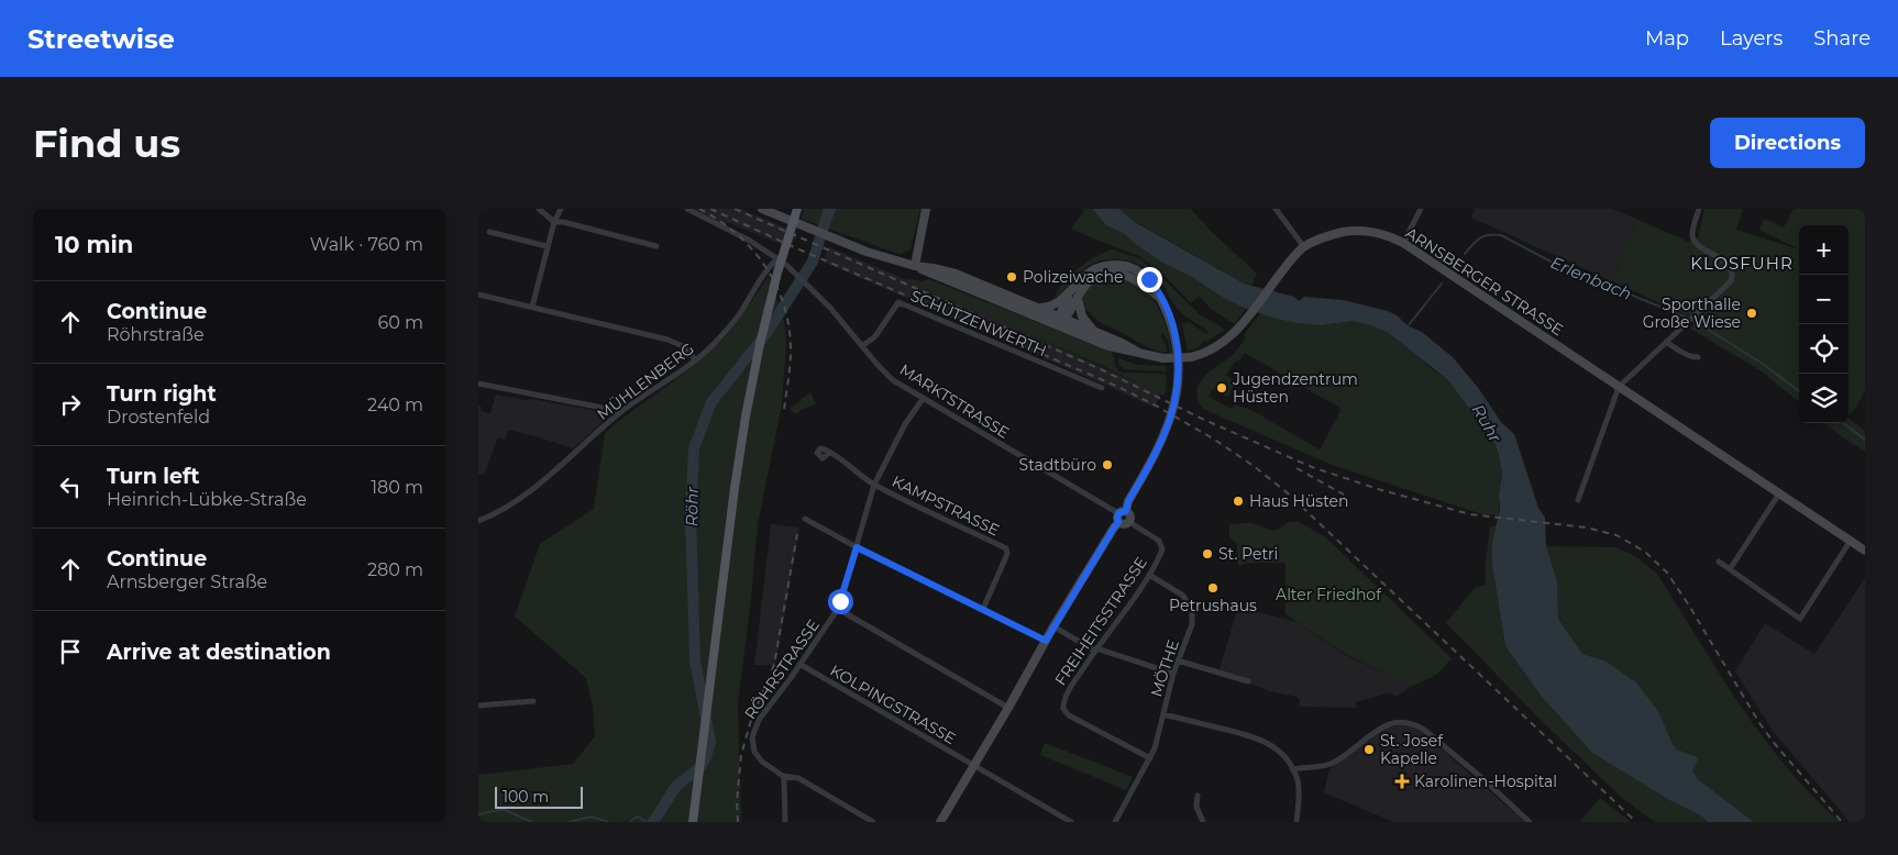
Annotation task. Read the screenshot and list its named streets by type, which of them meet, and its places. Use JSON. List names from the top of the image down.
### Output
{
  "streets": {
    "street": [
      "ARNSBERGER STRASSE",
      "SCHÜTZENWERTH",
      "MÜHLENBERG",
      "MARKTSTRASSE",
      "KAMPSTRASSE",
      "FREIHEITSSTRASSE",
      "MÖTHE",
      "RÖHRSTRASSE",
      "KOLPINGSTRASSE"
    ]
  },
  "crossings": [
    ["SCHÜTZENWERTH", "MARKTSTRASSE"],
    ["MÜHLENBERG", "MARKTSTRASSE"],
    ["MARKTSTRASSE", "RÖHRSTRASSE"],
    ["KAMPSTRASSE", "RÖHRSTRASSE"],
    ["FREIHEITSSTRASSE", "MÖTHE"],
    ["RÖHRSTRASSE", "KOLPINGSTRASSE"]
  ],
  "districts": ["KLOSFUHR"],
  "water": ["Erlenbach", "Ruhr", "Röhr"],
  "parks": ["Alter Friedhof"],
  "places": {
    "other": [
      "Polizeiwache",
      "Sporthalle Große Wiese",
      "Jugendzentrum Hüsten",
      "Stadtbüro",
      "Haus Hüsten",
      "St. Petri",
      "Petrushaus",
      "St. Josef Kapelle"
    ],
    "health": ["Karolinen-Hospital"]
  },
  "scale_bar": "100 m",
  "page": {
    "header": "Streetwise",
    "nav": ["Map", "Layers", "Share"],
    "buttons": "Directions",
    "title": "Find us",
    "heading": ["10 min", "Walk · 760 m"],
    "map_buttons": ["+", "−"],
    "list": [
      ["Continue", "Röhrstraße", "60 m"],
      ["Turn right", "Drostenfeld", "240 m"],
      ["Turn left", "Heinrich-Lübke-Straße", "180 m"],
      ["Continue", "Arnsberger Straße", "280 m"],
      "Arrive at destination"
    ],
    "scale": "100 m"
  }
}
